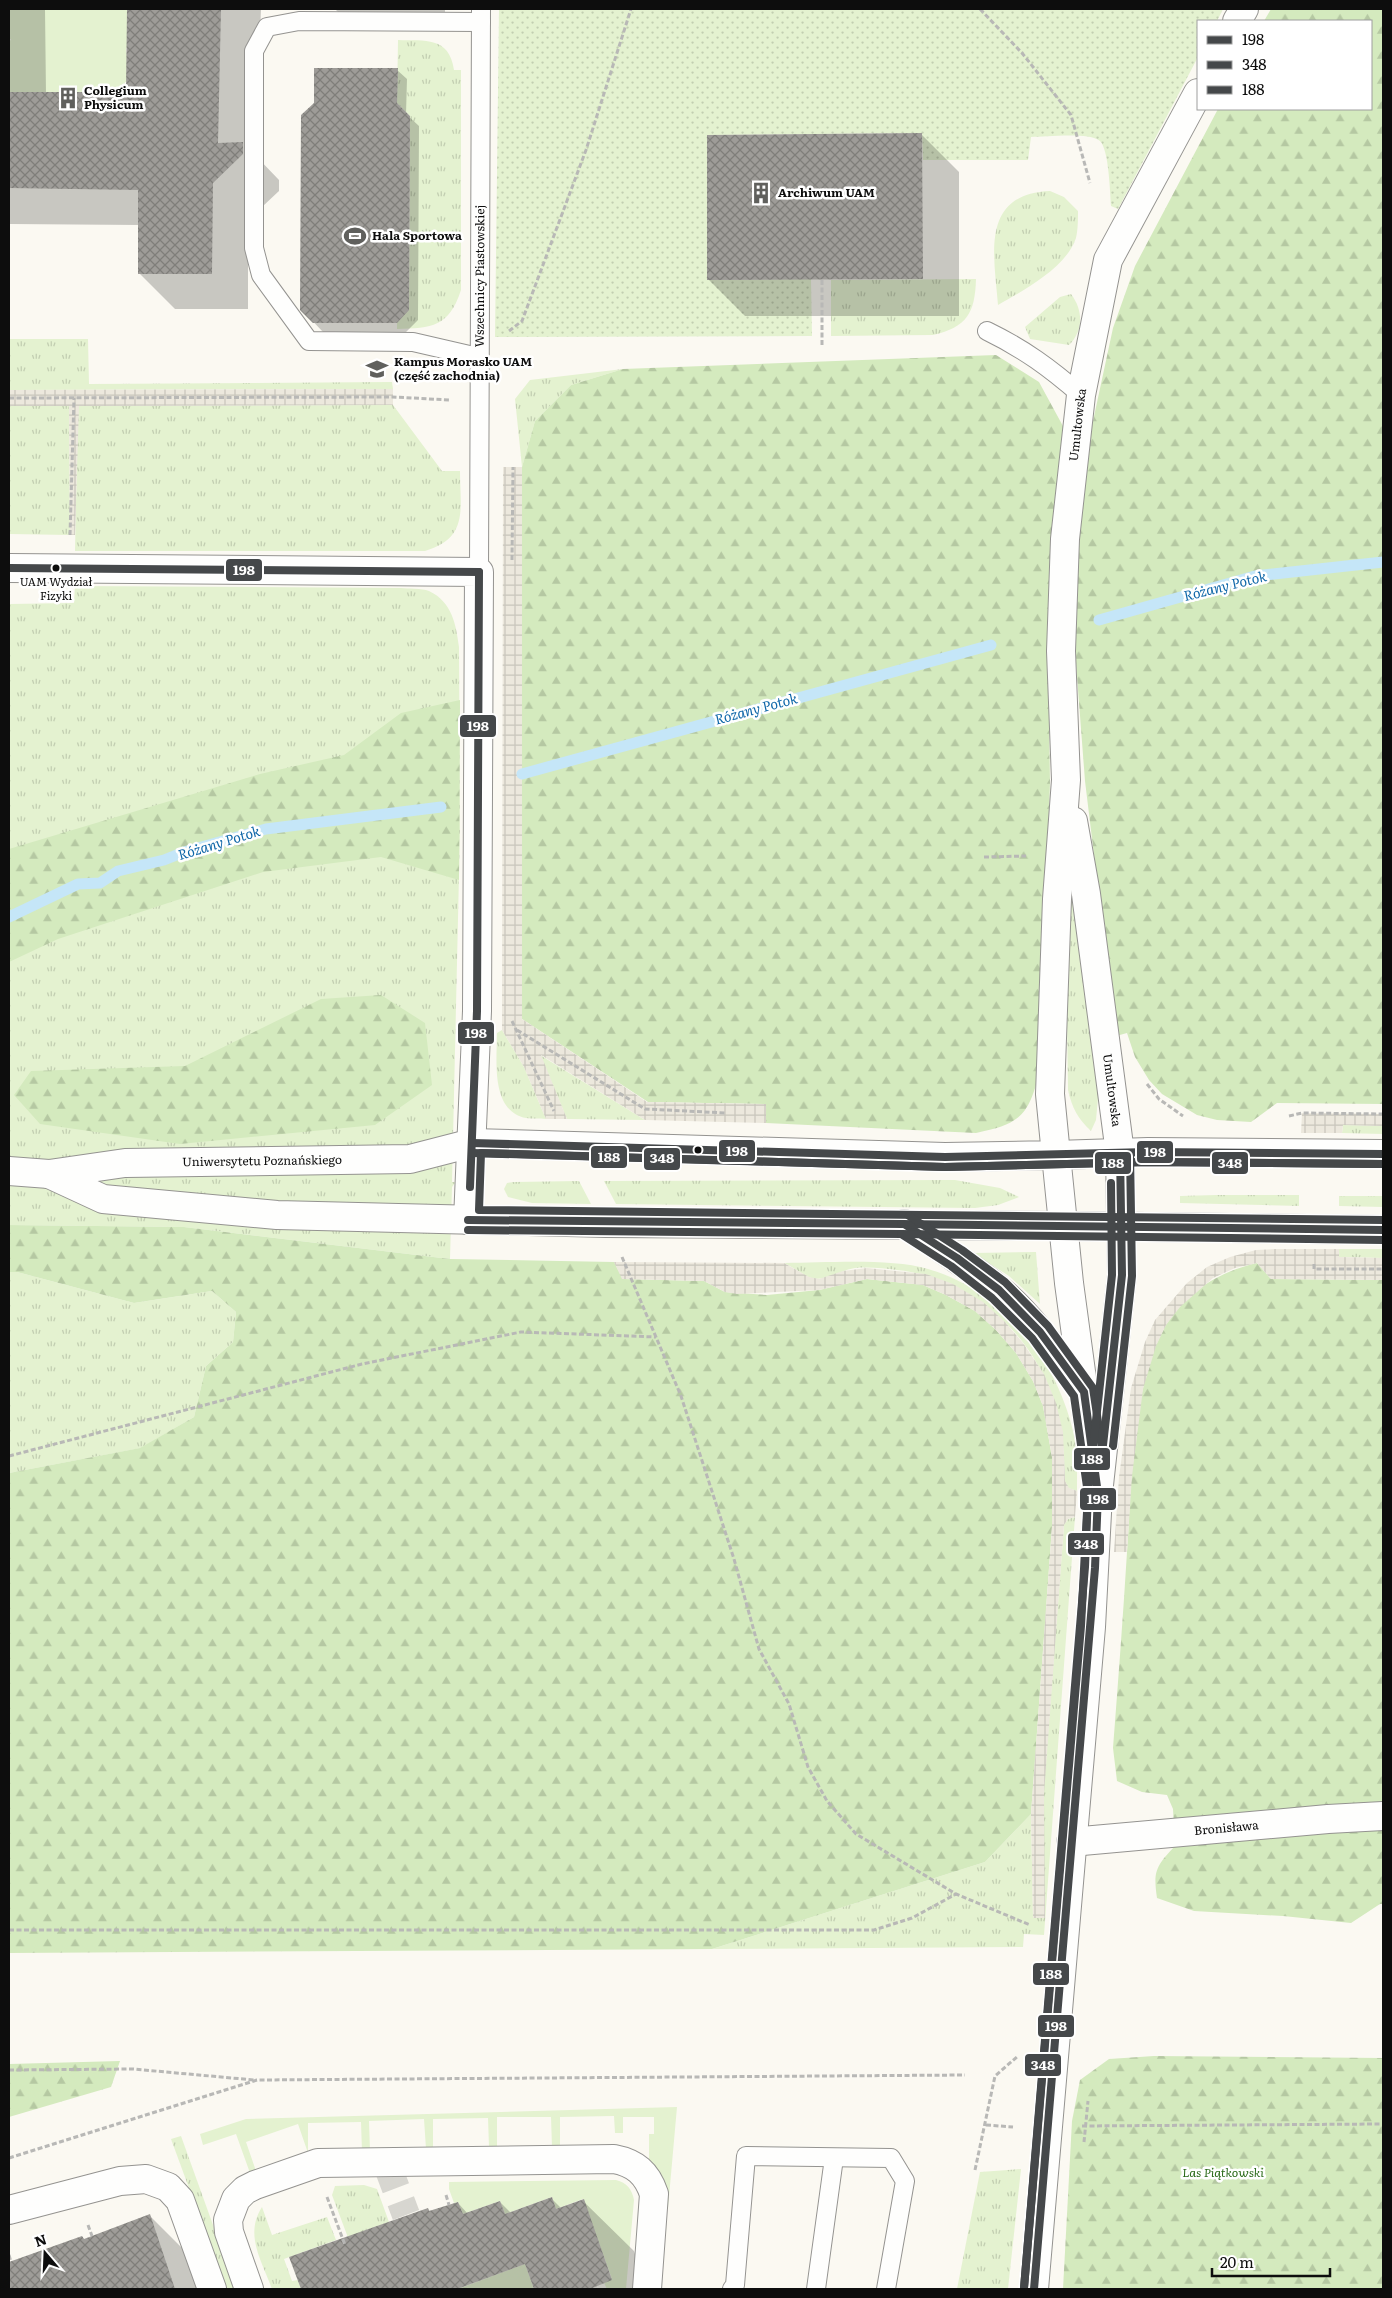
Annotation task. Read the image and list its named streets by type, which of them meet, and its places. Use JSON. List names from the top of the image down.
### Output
{
  "streets": {
    "street": ["Umultowska", "Uniwersytetu Poznańskiego", "Bronisława"],
    "lane": ["Wszechnicy Piastowskiej"]
  },
  "crossings": [
    ["Umultowska", "Uniwersytetu Poznańskiego"],
    ["Umultowska", "Bronisława"]
  ],
  "water": ["Różany Potok"],
  "parks": ["Las Piątkowski"],
  "places": {
    "building": ["Collegium Physicum", "Archiwum UAM"],
    "sports": ["Hala Sportowa"],
    "school or university": ["Kampus Morasko UAM (część zachodnia)"],
    "other": ["UAM Wydział Fizyki"]
  },
  "lines": ["transit line 198", "transit line 348", "transit line 188"],
  "legend": ["198", "348", "188"],
  "scale_bar": "20 m",
  "north": "top"
}
